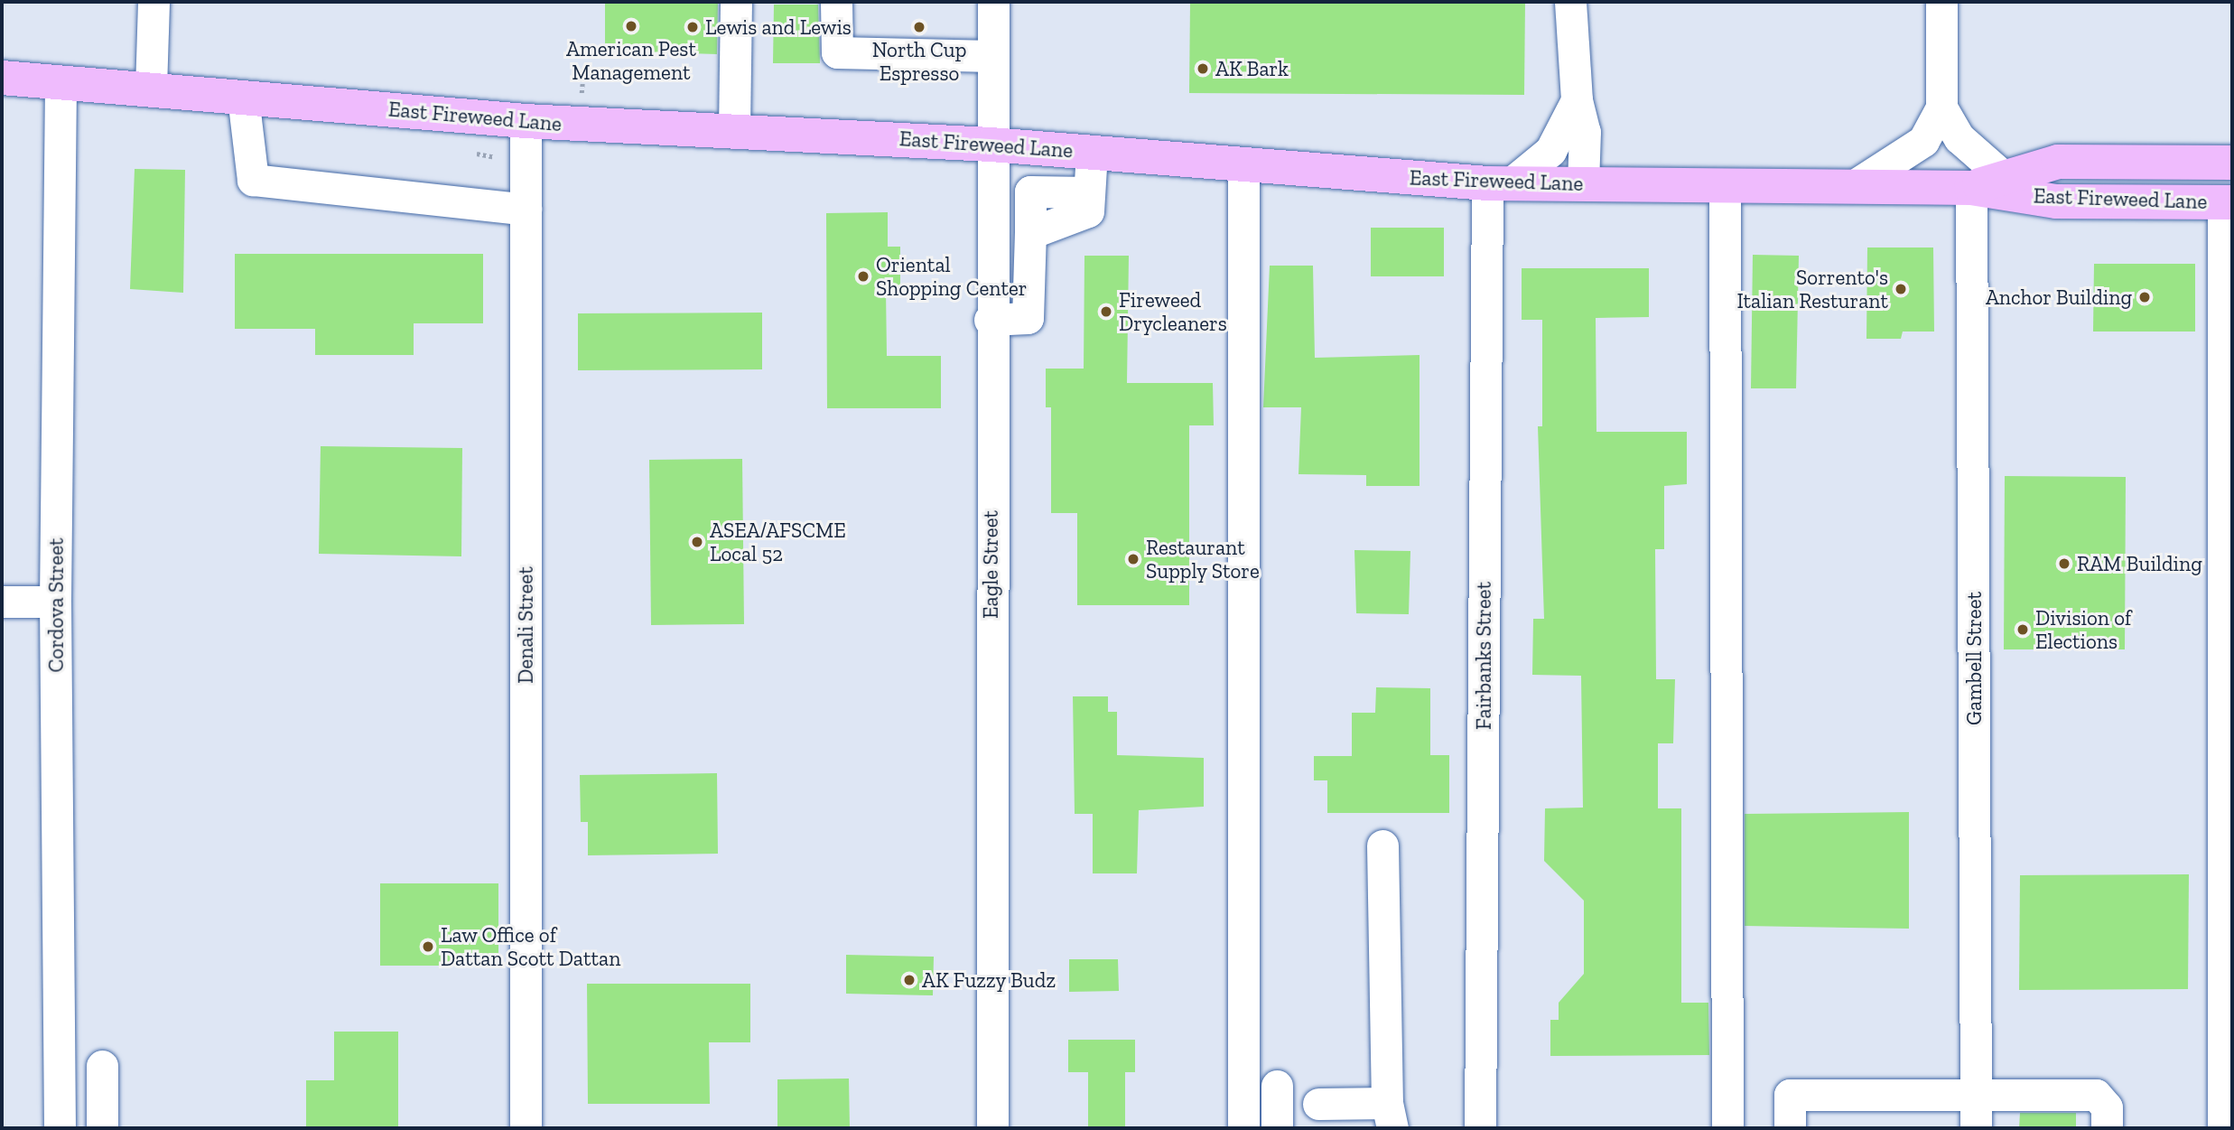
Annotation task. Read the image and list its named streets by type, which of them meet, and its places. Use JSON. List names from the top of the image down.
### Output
{
  "streets": {
    "main road": ["East Fireweed Lane"],
    "street": [
      "Eagle Street",
      "Cordova Street",
      "Denali Street",
      "Fairbanks Street",
      "Gambell Street"
    ]
  },
  "crossings": [
    ["East Fireweed Lane", "Eagle Street"],
    ["East Fireweed Lane", "Cordova Street"],
    ["East Fireweed Lane", "Denali Street"],
    ["East Fireweed Lane", "Fairbanks Street"],
    ["East Fireweed Lane", "Gambell Street"]
  ],
  "places": [
    "American Pest Management",
    "Lewis and Lewis",
    "North Cup Espresso",
    "AK Bark",
    "Oriental Shopping Center",
    "Sorrento's Italian Resturant",
    "Anchor Building",
    "Fireweed Drycleaners",
    "ASEA/AFSCME Local 52",
    "Restaurant Supply Store",
    "RAM Building",
    "Division of Elections",
    "Law Office of Dattan Scott Dattan",
    "AK Fuzzy Budz"
  ]
}
